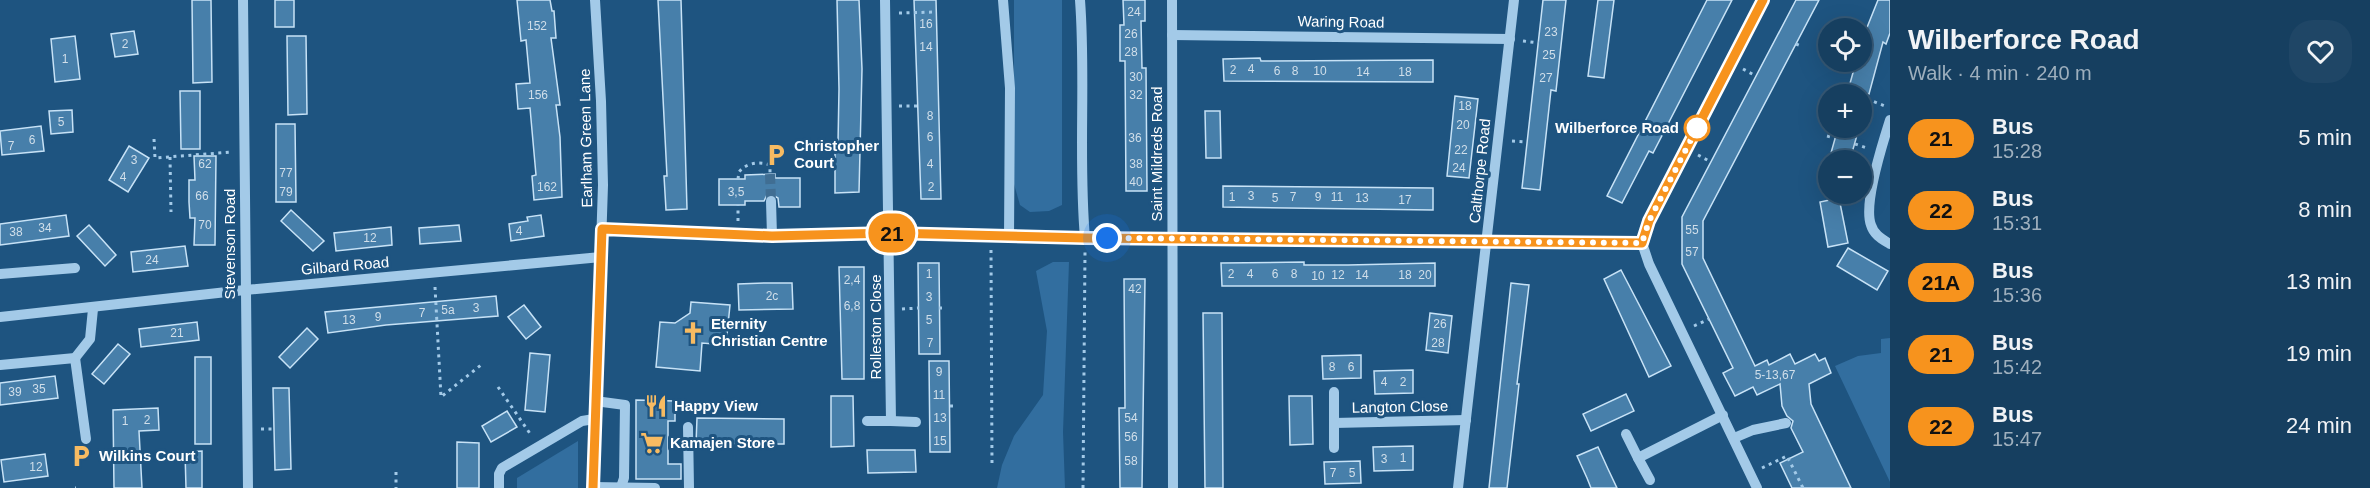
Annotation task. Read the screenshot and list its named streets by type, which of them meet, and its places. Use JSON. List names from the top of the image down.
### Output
{
  "streets": {
    "street": [
      "Waring Road",
      "Earlham Green Lane",
      "Saint Mildreds Road",
      "Calthorpe Road",
      "Stevenson Road",
      "Gilbard Road",
      "Rolleston Close",
      "Langton Close"
    ]
  },
  "crossings": [
    ["Waring Road", "Saint Mildreds Road"],
    ["Waring Road", "Calthorpe Road"],
    ["Earlham Green Lane", "Gilbard Road"],
    ["Calthorpe Road", "Langton Close"],
    ["Stevenson Road", "Gilbard Road"]
  ],
  "places": {
    "other": ["Wilberforce Road"],
    "parking": ["Christopher Court", "Wilkins Court"],
    "church": ["Eternity Christian Centre"],
    "restaurant": ["Happy View"],
    "supermarket": ["Kamajen Store"]
  },
  "lines": ["bus line 21"],
  "house_numbers": [
    "24",
    "16",
    "152",
    "23",
    "26",
    "2",
    "14",
    "28",
    "25",
    "1",
    "4",
    "2",
    "6",
    "8",
    "10",
    "14",
    "18",
    "30",
    "27",
    "156",
    "32",
    "18",
    "8",
    "5",
    "20",
    "6",
    "36",
    "6",
    "7",
    "22",
    "3",
    "62",
    "4",
    "38",
    "24",
    "77",
    "4",
    "40",
    "162",
    "2",
    "79",
    "3,5",
    "66",
    "3",
    "1",
    "7",
    "9",
    "11",
    "5",
    "13",
    "17",
    "70",
    "34",
    "55",
    "4",
    "38",
    "12",
    "57",
    "24",
    "1",
    "2",
    "4",
    "6",
    "8",
    "12",
    "14",
    "18",
    "20",
    "10",
    "2,4",
    "42",
    "2c",
    "3",
    "6,8",
    "3",
    "5a",
    "7",
    "9",
    "13",
    "5",
    "26",
    "21",
    "7",
    "28",
    "8",
    "6",
    "9",
    "5-13,67",
    "4",
    "2",
    "35",
    "39",
    "11",
    "13",
    "54",
    "2",
    "1",
    "56",
    "15",
    "1",
    "3",
    "58",
    "12",
    "7",
    "5"
  ],
  "page": {
    "on_map": "21",
    "heading": ["Wilberforce Road", "Walk · 4 min · 240 m"],
    "map_buttons": ["+", "−"],
    "list": [
      {
        "mark": "21",
        "name": "Bus",
        "note": "15:28",
        "value": "5 min"
      },
      {
        "mark": "22",
        "name": "Bus",
        "note": "15:31",
        "value": "8 min"
      },
      {
        "mark": "21A",
        "name": "Bus",
        "note": "15:36",
        "value": "13 min"
      },
      {
        "mark": "21",
        "name": "Bus",
        "note": "15:42",
        "value": "19 min"
      },
      {
        "mark": "22",
        "name": "Bus",
        "note": "15:47",
        "value": "24 min"
      }
    ]
  }
}
